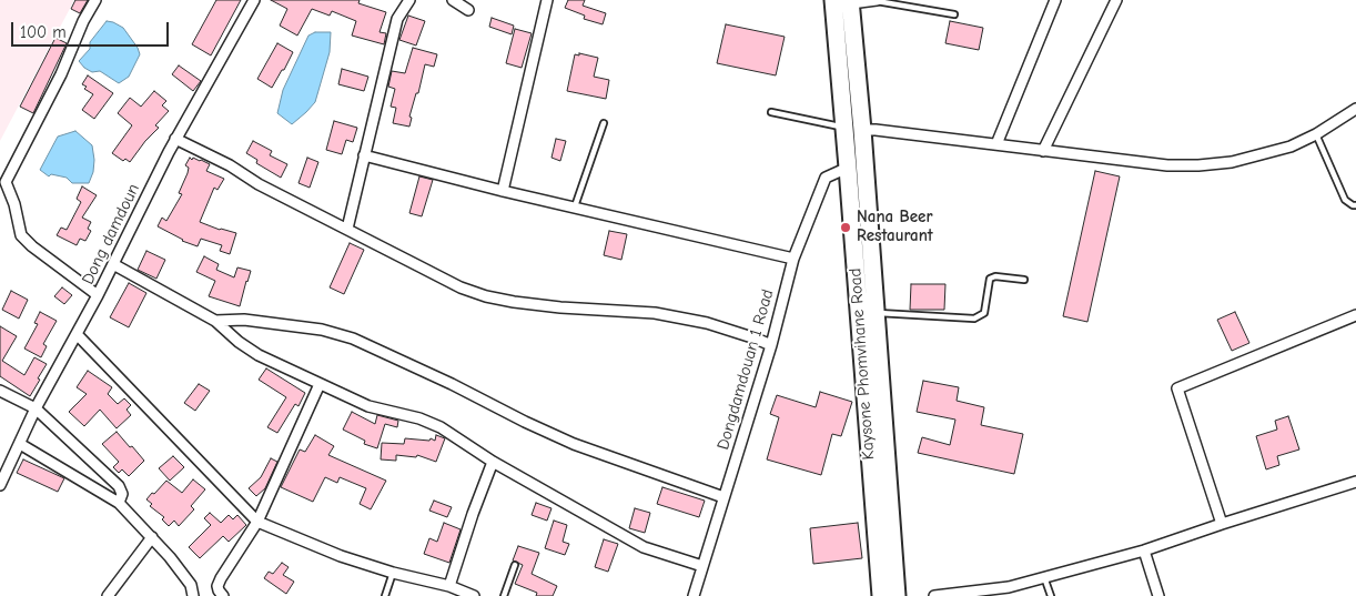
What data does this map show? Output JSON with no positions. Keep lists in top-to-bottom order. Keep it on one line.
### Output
{"streets":{"highway":["Kaysone Phomvihane Road"],"street":["Dong damdoun","Dongdamdouan 1 Road"]},"crossings":[["Kaysone Phomvihane Road","Dongdamdouan 1 Road"]],"places":["Nana Beer Restaurant"],"scale_bar":"100 m"}
